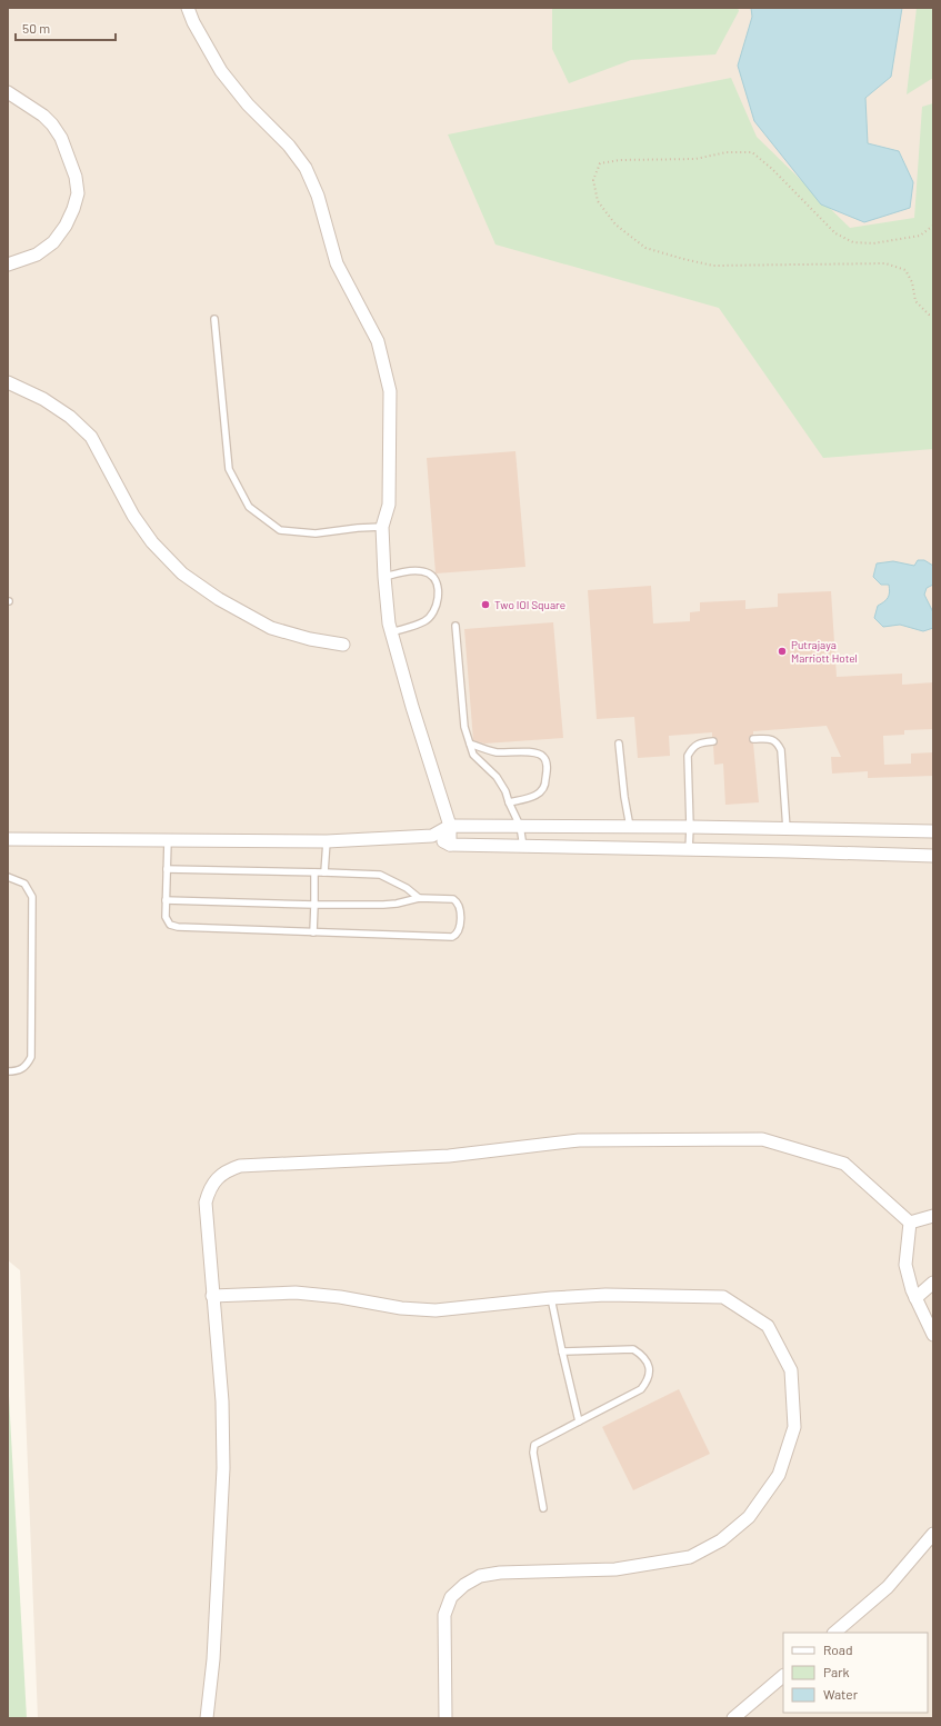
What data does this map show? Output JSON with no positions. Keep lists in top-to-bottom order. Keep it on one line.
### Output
{"places":["Two IOI Square","Putrajaya Marriott Hotel"],"legend":["Road","Park","Water"],"scale_bar":"50 m"}
